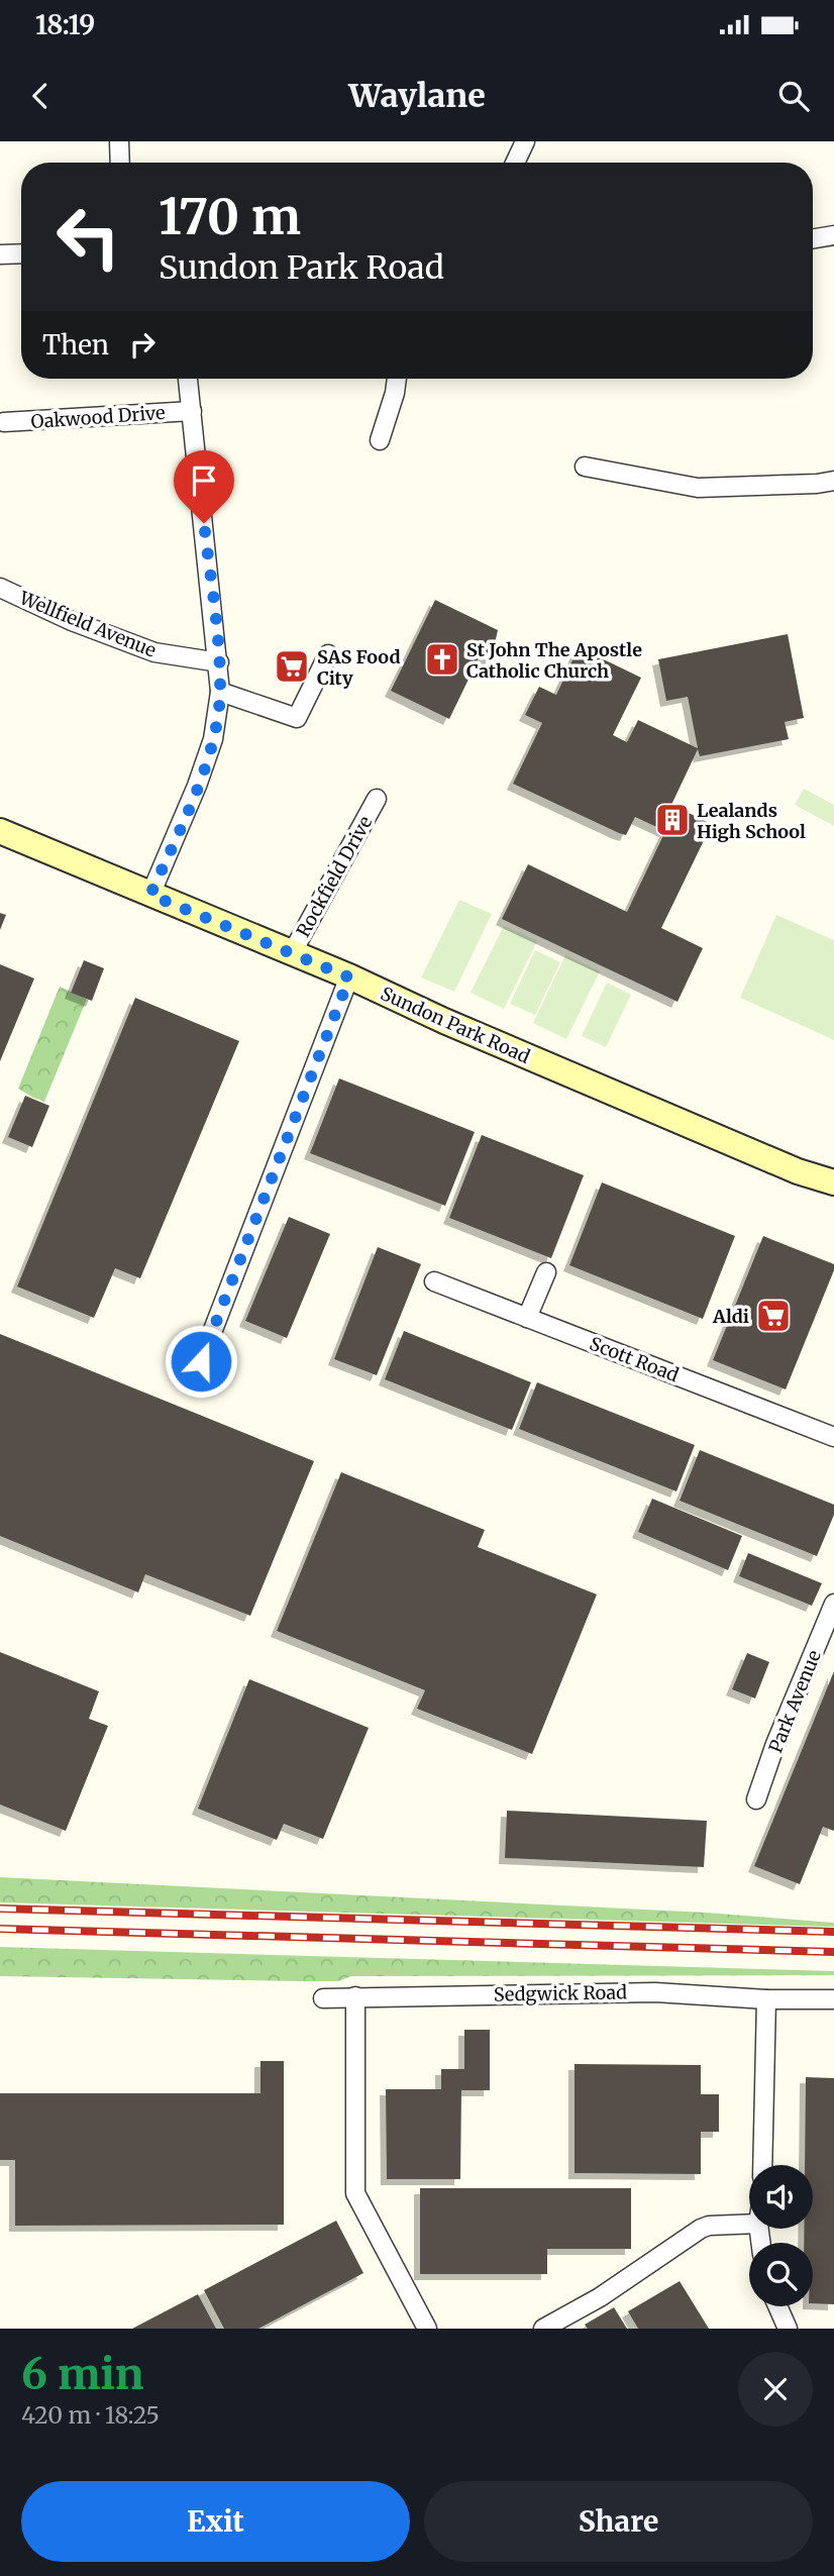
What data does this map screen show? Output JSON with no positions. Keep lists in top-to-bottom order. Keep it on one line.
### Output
{"streets":{"street":["Oakwood Drive","Wellfield Avenue","Rockfield Drive","Sundon Park Road","Scott Road","Park Avenue","Sedgwick Road"]},"crossings":[["Rockfield Drive","Sundon Park Road"]],"places":{"church":["St John The Apostle Catholic Church"],"supermarket":["SAS Food City","Aldi"],"building":["Lealands High School"]},"page":{"status":"18:19","header":"Waylane","turn":["170 m","Sundon Park Road"],"then":"Then","heading":["6 min","420 m · 18:25"],"buttons":["Exit","Share"]}}
